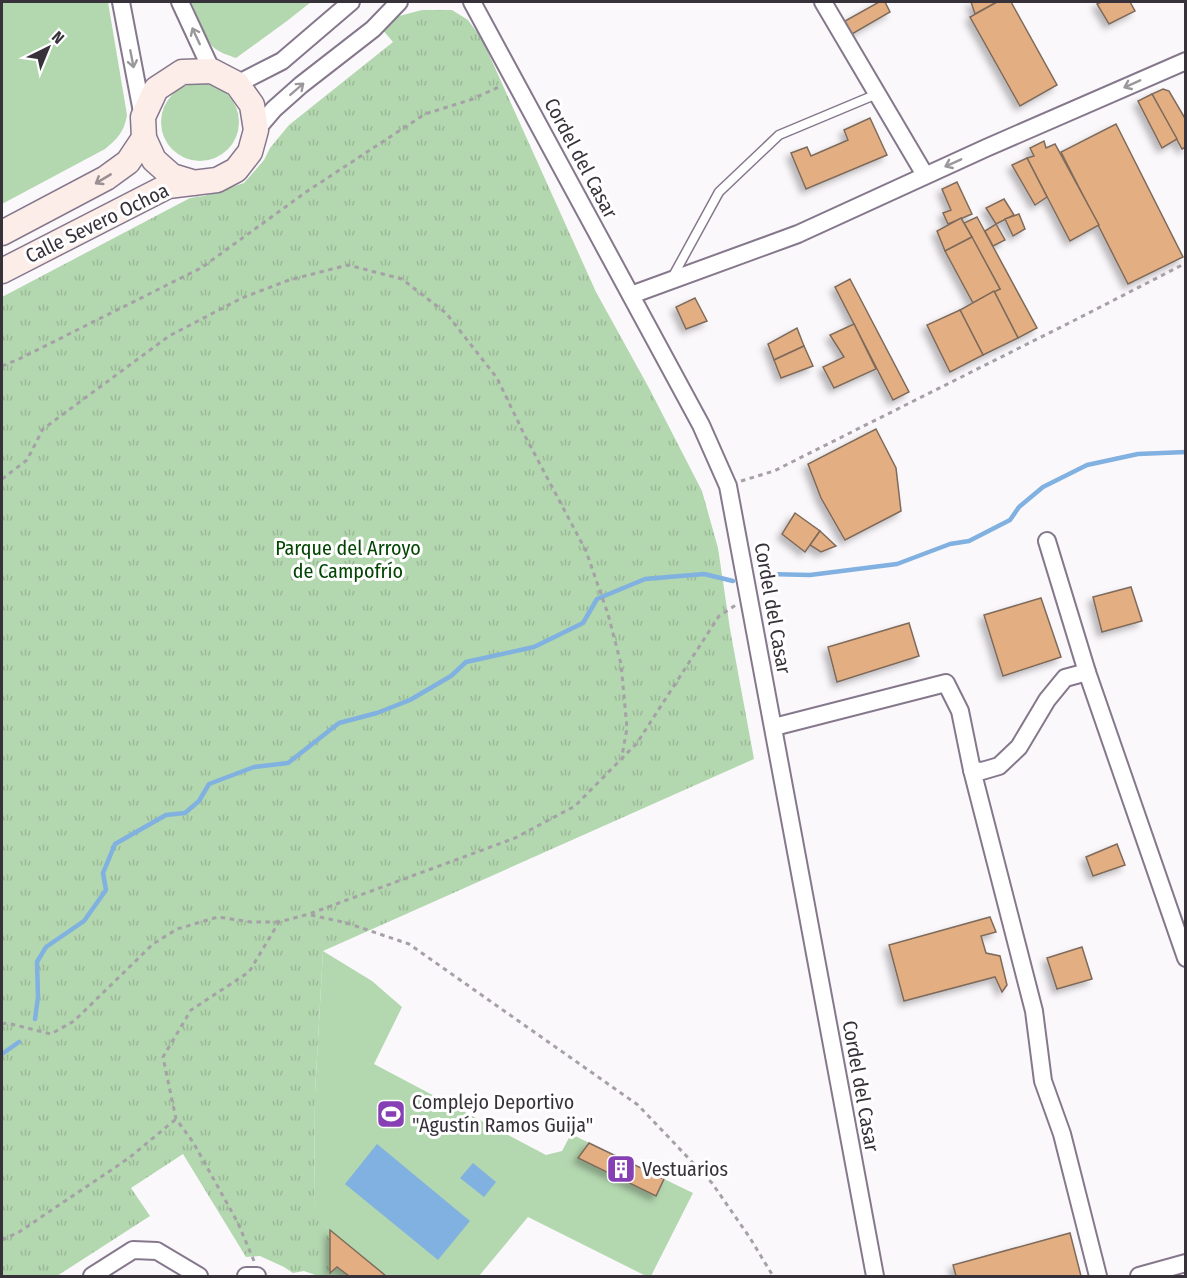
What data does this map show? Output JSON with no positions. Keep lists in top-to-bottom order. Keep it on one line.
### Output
{"streets":{"main road":["Calle Severo Ochoa"],"street":["Cordel del Casar"]},"parks":["Parque del Arroyo de Campofrío"],"places":{"sports":["Complejo Deportivo \"Agustín Ramos Guija\""],"building":["Vestuarios"]},"north":"top right"}
